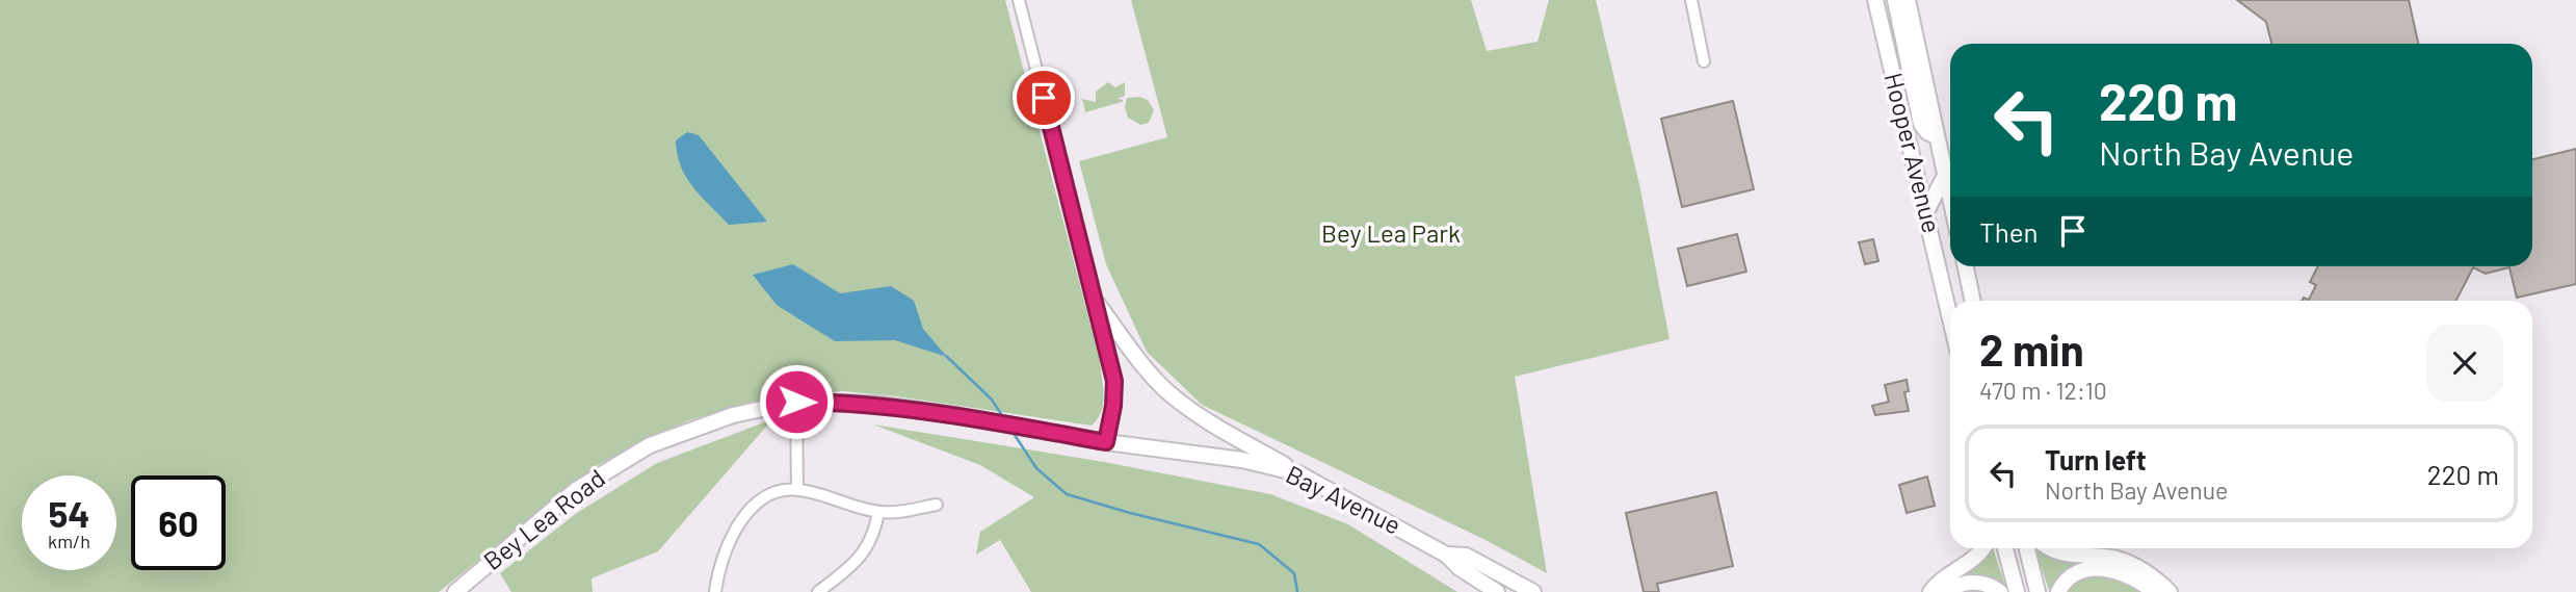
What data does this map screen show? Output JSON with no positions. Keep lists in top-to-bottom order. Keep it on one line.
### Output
{"streets":{"main road":["Hooper Avenue","Bay Avenue","Bey Lea Road"]},"crossings":[["Bay Avenue","Bey Lea Road"]],"parks":["Bey Lea Park"],"page":{"turn":["220 m","North Bay Avenue"],"then":"Then","heading":["2 min","470 m · 12:10"],"list":[{"name":"Turn left","note":"North Bay Avenue","value":"220 m"}],"speed":"54 km/h","limit":"60"}}
